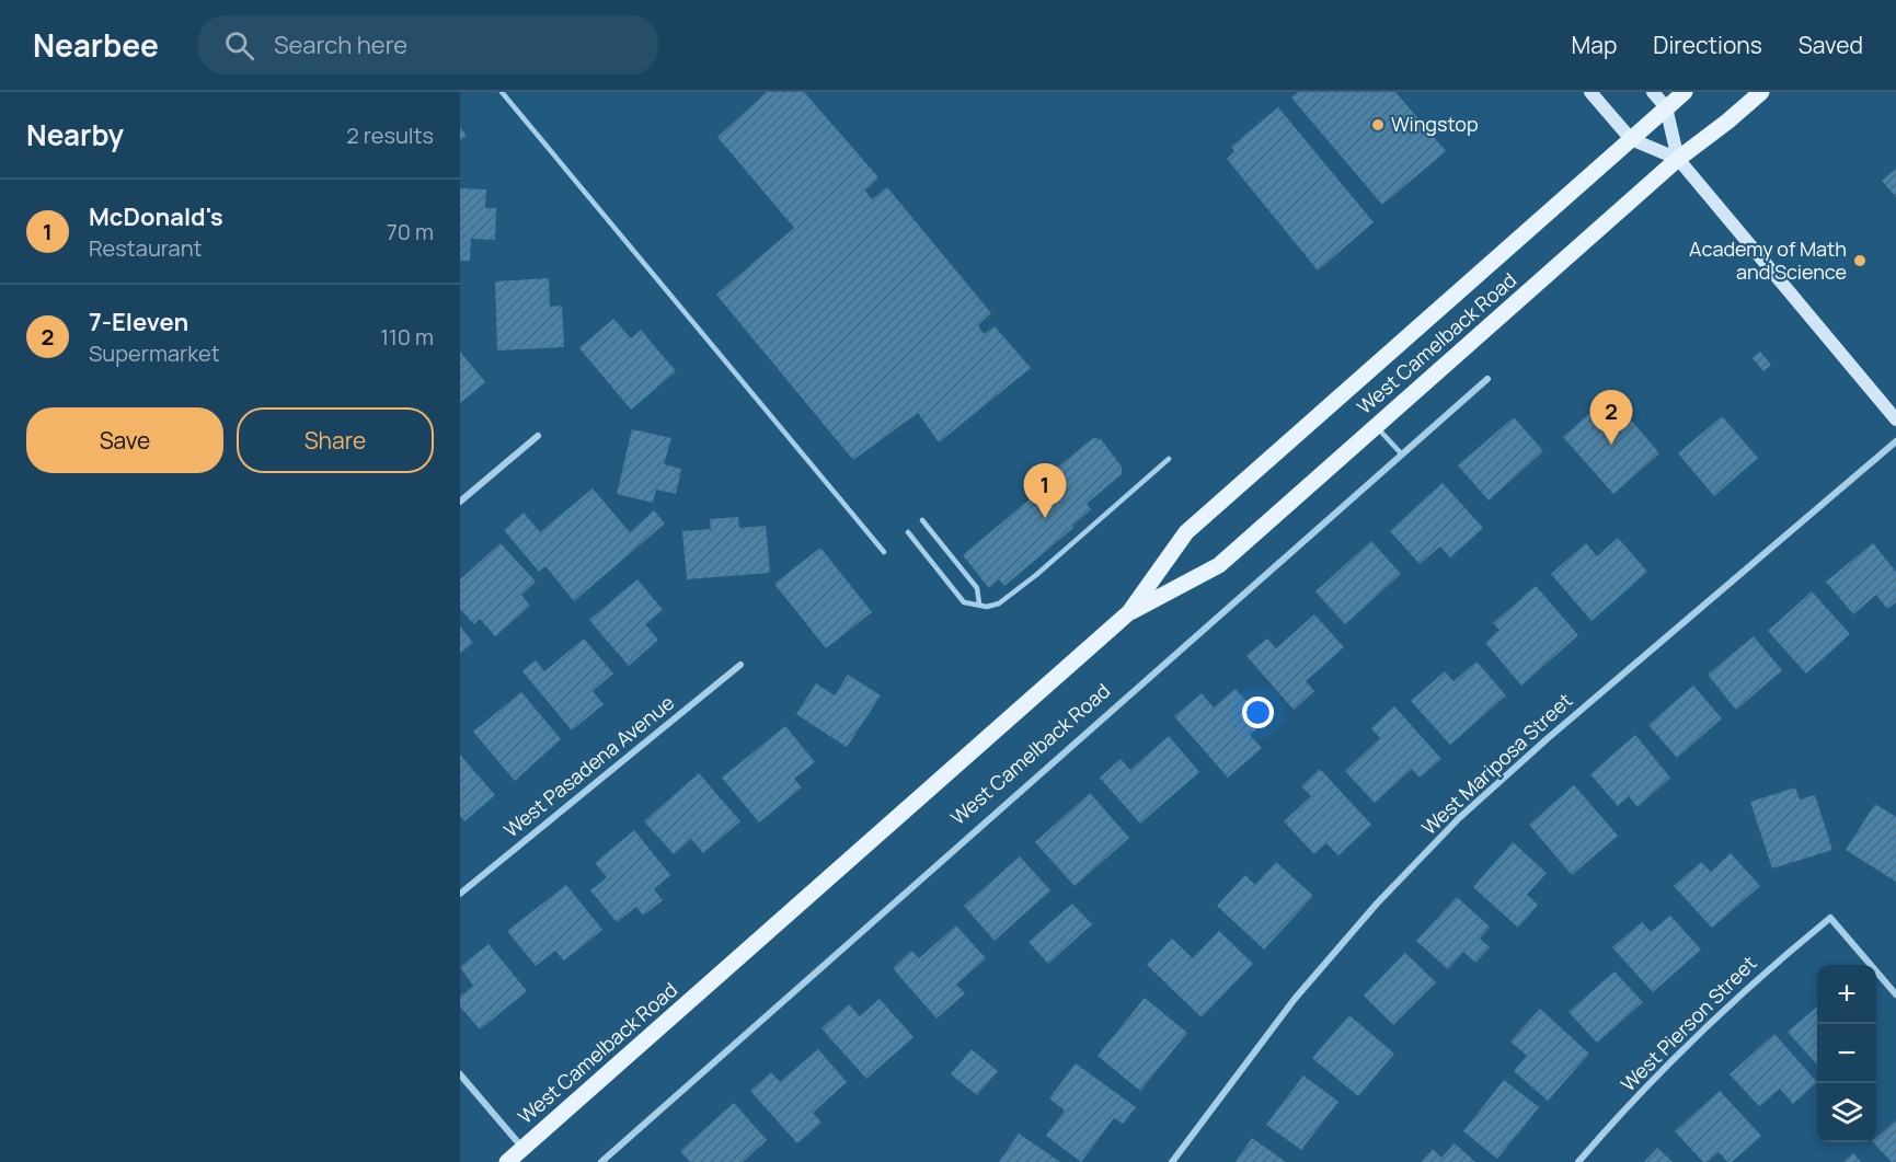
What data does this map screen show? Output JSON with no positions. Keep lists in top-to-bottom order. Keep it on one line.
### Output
{"streets":{"main road":["West Camelback Road"],"street":["West Mariposa Street","West Pasadena Avenue","West Pierson Street"]},"places":["Wingstop","Academy of Math and Science"],"page":{"header":"Nearbee","search":"Search here","nav":["Map","Directions","Saved"],"heading":["Nearby","2 results"],"list":[{"mark":"1","name":"McDonald's","note":"Restaurant","value":"70 m"},{"mark":"2","name":"7-Eleven","note":"Supermarket","value":"110 m"}],"buttons":["Save","Share"],"pins":["2","1"],"map_buttons":["+","−"]}}
